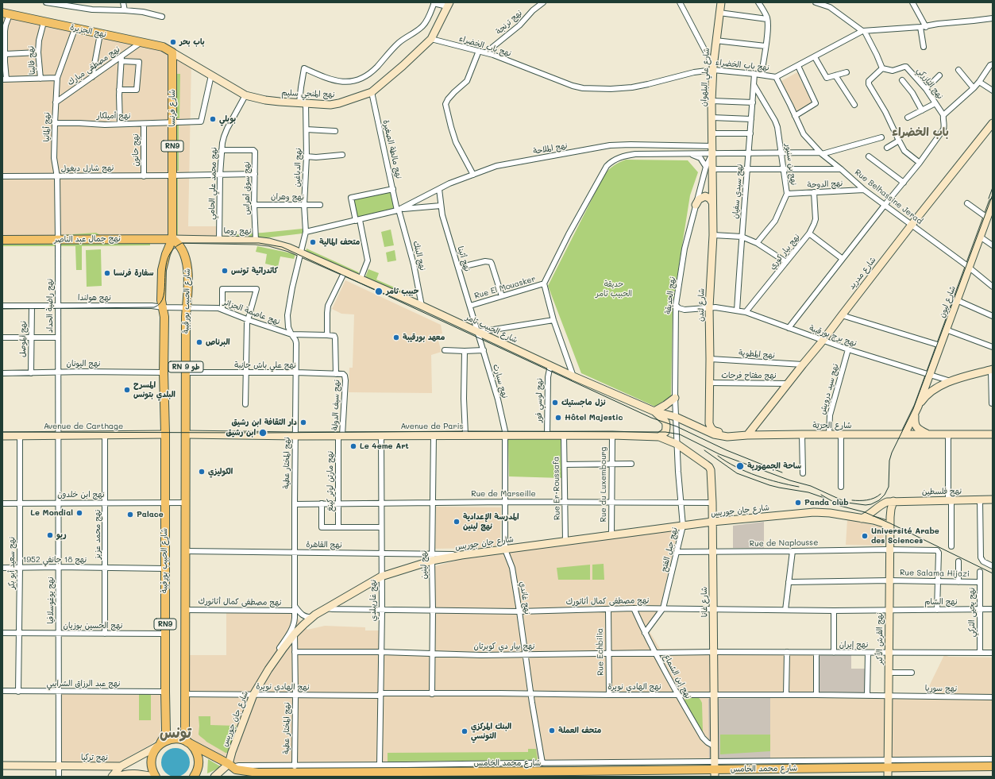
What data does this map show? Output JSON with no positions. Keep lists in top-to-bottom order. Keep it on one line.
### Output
{"streets":{"main road":["نهج الجزيرة","شارع علي البلهوان","نهج المنجي سليم","شارع فرنسا","RN9","نهج روما","نهج جمال عبد الناصر","شارع مدريد","شارع الحبيب بورقيبة","شارع ليون","شارع لندن","شارع الحبيب ثامر","RN 9 طو","شارع الحرّيّة","Avenue de Carthage","Avenue de Paris","نهج فلسطين","شارع جان جوريس","شارع غانا","نهج القرش الأكبر","نهج تركيا","شارع محمد الخامس"],"street":["نهج ترنجة","نهج باب الخضراء","نهج فاليتا","نهج مصطفى مبارك","نهج التازركي","نهج أميلكار","نهج ألمانيا","نهج الملاحة","نهج مالطة الصغيرة","نهج حانون","نهج بن سنيور","نهج الدباغين","نهج شارل ديغول","نهج محمد علي الحامي","نهج الدوحة","نهج سوق أهراس","نهج سيدي سفيان","نهج وهران","Rue Belhassine Jerad","نهج بيار كوري","نهج البنك","نهج أثينا","Rue El Mouasker","نهج الحديقة","نهج هولندا","نهج راضية الحداد","نهج عاصمة الجزائر","نهج برج بورقيبة","نهج الموصل","نهج المطوية","نهج اليونان","نهج علي باش حانبة","نهج مفتاح فرحات","نهج سبارت","نهج سيد درويش","نهج لوسي فور","نهج سيف الدولة","نهج المختار عطية","نهج مارتن لوثر كينغ","Rue du Luxembourg","Rue Er·Roussafa","Rue de Marseille","نهج ابن خلدون","نهج محمد عزيز","Rue de Naplousse","نهج القاهرة","نهج جبل الفتح","نهج 18 جانفي 1952","نهج سعيد أبو بكر","نهج لينين","Rue Salama Hijazi","نهج غاندي","نهج يوغوسلافيا","نهج غاريبلدي","نهج مصطفى كمال أتاتورك","نهج الشام","نهج يحيى التركي","نهج الحسين بوزيان","نهج إيران","نهج بيار دي كوبرتان","Rue Echbilia","نهج إبن الشماع","نهج عبد الرزاق الشرايبي","نهج الهادي نويرة","نهج سوريا"]},"crossings":[["نهج ترنجة","نهج باب الخضراء"],["نهج الجزيرة","نهج فاليتا"],["نهج الجزيرة","نهج مصطفى مبارك"],["نهج الجزيرة","نهج المنجي سليم"],["نهج الجزيرة","شارع فرنسا"],["نهج الجزيرة","نهج ألمانيا"],["نهج باب الخضراء","شارع علي البلهوان"],["نهج باب الخضراء","نهج المنجي سليم"],["نهج باب الخضراء","نهج سيدي سفيان"],["نهج باب الخضراء","Rue Belhassine Jerad"],["نهج مصطفى مبارك","نهج ألمانيا"],["شارع علي البلهوان","نهج الملاحة"],["شارع علي البلهوان","شارع لندن"],["نهج المنجي سليم","شارع فرنسا"],["نهج المنجي سليم","نهج أميلكار"],["نهج المنجي سليم","نهج مالطة الصغيرة"],["نهج المنجي سليم","نهج الدباغين"],["نهج المنجي سليم","نهج محمد علي الحامي"],["شارع فرنسا","نهج أميلكار"],["شارع فرنسا","نهج شارل ديغول"],["شارع فرنسا","نهج روما"],["شارع فرنسا","نهج جمال عبد الناصر"],["شارع فرنسا","شارع الحبيب بورقيبة"],["نهج أميلكار","نهج ألمانيا"],["نهج أميلكار","نهج حانون"],["نهج ألمانيا","نهج شارل ديغول"],["نهج ألمانيا","نهج راضية الحداد"],["RN9","شارع الحبيب بورقيبة"],["RN9","شارع محمد الخامس"],["نهج الملاحة","نهج مالطة الصغيرة"],["نهج الملاحة","نهج البنك"],["نهج الملاحة","نهج أثينا"],["نهج الملاحة","شارع لندن"],["نهج مالطة الصغيرة","نهج البنك"],["نهج حانون","نهج شارل ديغول"],["نهج بن سنيور","نهج الدوحة"],["نهج بن سنيور","نهج سيدي سفيان"],["نهج الدباغين","نهج وهران"],["نهج الدباغين","نهج روما"],["نهج الدباغين","شارع الحبيب ثامر"],["نهج الدباغين","نهج المختار عطية"],["نهج شارل ديغول","نهج محمد علي الحامي"],["نهج شارل ديغول","نهج سوق أهراس"],["نهج شارل ديغول","نهج راضية الحداد"],["نهج محمد علي الحامي","نهج سوق أهراس"],["نهج محمد علي الحامي","نهج روما"],["نهج الدوحة","Rue Belhassine Jerad"],["نهج الدوحة","نهج بيار كوري"],["نهج سوق أهراس","نهج وهران"],["نهج سوق أهراس","نهج روما"],["نهج سيدي سفيان","نهج برج بورقيبة"],["Rue Belhassine Jerad","شارع مدريد"],["Rue Belhassine Jerad","شارع ليون"],["نهج روما","نهج جمال عبد الناصر"],["نهج روما","شارع الحبيب بورقيبة"],["نهج روما","شارع الحبيب ثامر"],["نهج روما","نهج المختار عطية"],["نهج جمال عبد الناصر","شارع الحبيب بورقيبة"],["نهج جمال عبد الناصر","نهج راضية الحداد"],["نهج بيار كوري","نهج برج بورقيبة"],["نهج البنك","شارع الحبيب ثامر"],["نهج أثينا","Rue El Mouasker"],["نهج أثينا","شارع الحبيب ثامر"],["نهج أثينا","نهج سبارت"],["شارع مدريد","نهج برج بورقيبة"],["شارع مدريد","نهج المطوية"],["شارع مدريد","نهج مفتاح فرحات"],["شارع مدريد","شارع الحرّيّة"],["نهج الحديقة","شارع لندن"],["نهج الحديقة","شارع الحبيب ثامر"],["نهج الحديقة","نهج برج بورقيبة"],["نهج الحديقة","شارع الحرّيّة"],["نهج الحديقة","Avenue de Paris"],["نهج الحديقة","نهج جبل الفتح"],["نهج الحديقة","شارع غانا"],["نهج هولندا","شارع الحبيب بورقيبة"],["نهج هولندا","نهج راضية الحداد"],["نهج هولندا","نهج عاصمة الجزائر"],["نهج هولندا","نهج الموصل"],["شارع الحبيب بورقيبة","نهج عاصمة الجزائر"],["شارع الحبيب بورقيبة","نهج اليونان"],["شارع الحبيب بورقيبة","نهج علي باش حانبة"],["شارع الحبيب بورقيبة","Avenue de Carthage"],["شارع الحبيب بورقيبة","Avenue de Paris"],["شارع الحبيب بورقيبة","نهج ابن خلدون"],["شارع الحبيب بورقيبة","نهج القاهرة"],["شارع الحبيب بورقيبة","نهج 18 جانفي 1952"],["شارع الحبيب بورقيبة","نهج مصطفى كمال أتاتورك"],["شارع الحبيب بورقيبة","نهج الحسين بوزيان"],["شارع الحبيب بورقيبة","نهج عبد الرزاق الشرايبي"],["شارع الحبيب بورقيبة","نهج الهادي نويرة"],["شارع الحبيب بورقيبة","شارع محمد الخامس"],["شارع ليون","نهج برج بورقيبة"],["شارع لندن","نهج برج بورقيبة"],["شارع لندن","نهج المطوية"],["شارع لندن","نهج مفتاح فرحات"],["شارع لندن","شارع الحرّيّة"],["نهج راضية الحداد","نهج اليونان"],["نهج راضية الحداد","Avenue de Carthage"],["نهج راضية الحداد","نهج يوغوسلافيا"],["نهج عاصمة الجزائر","نهج المختار عطية"],["شارع الحبيب ثامر","نهج سبارت"],["شارع الحبيب ثامر","نهج لوسي فور"],["شارع الحبيب ثامر","شارع الحرّيّة"],["شارع الحبيب ثامر","نهج المختار عطية"],["نهج برج بورقيبة","نهج سيد درويش"],["نهج الموصل","نهج اليونان"],["نهج علي باش حانبة","نهج سيف الدولة"],["نهج علي باش حانبة","نهج المختار عطية"],["نهج سبارت","Avenue de Paris"],["نهج سبارت","نهج غاندي"],["نهج سيد درويش","شارع الحرّيّة"],["نهج لوسي فور","Avenue de Paris"],["نهج سيف الدولة","Avenue de Paris"],["نهج سيف الدولة","نهج مارتن لوثر كينغ"],["Avenue de Carthage","نهج محمد عزيز"],["Avenue de Carthage","نهج سعيد أبو بكر"],["Avenue de Carthage","نهج يوغوسلافيا"],["Avenue de Paris","نهج المختار عطية"],["Avenue de Paris","نهج مارتن لوثر كينغ"],["Avenue de Paris","Rue du Luxembourg"],["Avenue de Paris","Rue Er·Roussafa"],["Avenue de Paris","نهج جبل الفتح"],["Avenue de Paris","نهج لينين"],["Avenue de Paris","نهج غاندي"],["Avenue de Paris","نهج غاريبلدي"],["Avenue de Paris","شارع غانا"],["نهج المختار عطية","Rue de Marseille"],["نهج المختار عطية","شارع جان جوريس"],["نهج المختار عطية","نهج القاهرة"],["نهج المختار عطية","نهج مصطفى كمال أتاتورك"],["نهج المختار عطية","نهج بيار دي كوبرتان"],["نهج المختار عطية","نهج الهادي نويرة"],["نهج المختار عطية","شارع محمد الخامس"],["نهج مارتن لوثر كينغ","Rue de Marseille"],["Rue du Luxembourg","Rue de Marseille"],["Rue du Luxembourg","شارع جان جوريس"],["Rue Er·Roussafa","Rue de Marseille"],["Rue Er·Roussafa","شارع جان جوريس"],["نهج فلسطين","نهج القرش الأكبر"],["Rue de Marseille","نهج جبل الفتح"],["Rue de Marseille","نهج لينين"],["Rue de Marseille","نهج غاندي"],["Rue de Marseille","نهج غاريبلدي"],["Rue de Marseille","شارع غانا"],["نهج ابن خلدون","نهج محمد عزيز"],["نهج ابن خلدون","نهج سعيد أبو بكر"],["نهج ابن خلدون","نهج يوغوسلافيا"],["شارع جان جوريس","نهج القاهرة"],["شارع جان جوريس","نهج جبل الفتح"],["شارع جان جوريس","نهج لينين"],["شارع جان جوريس","نهج غاندي"],["شارع جان جوريس","نهج غاريبلدي"],["شارع جان جوريس","نهج مصطفى كمال أتاتورك"],["شارع جان جوريس","شارع غانا"],["شارع جان جوريس","نهج القرش الأكبر"],["شارع جان جوريس","نهج الهادي نويرة"],["شارع جان جوريس","شارع محمد الخامس"],["نهج محمد عزيز","نهج 18 جانفي 1952"],["نهج محمد عزيز","نهج الحسين بوزيان"],["Rue de Naplousse","نهج جبل الفتح"],["Rue de Naplousse","Rue Salama Hijazi"],["Rue de Naplousse","شارع غانا"],["Rue de Naplousse","نهج القرش الأكبر"],["نهج القاهرة","نهج لينين"],["نهج القاهرة","نهج غاريبلدي"],["نهج جبل الفتح","نهج مصطفى كمال أتاتورك"],["نهج جبل الفتح","شارع غانا"],["نهج جبل الفتح","نهج إبن الشماع"],["نهج 18 جانفي 1952","نهج سعيد أبو بكر"],["نهج 18 جانفي 1952","نهج يوغوسلافيا"],["نهج سعيد أبو بكر","نهج الحسين بوزيان"],["نهج سعيد أبو بكر","نهج عبد الرزاق الشرايبي"],["نهج لينين","نهج مصطفى كمال أتاتورك"],["نهج لينين","نهج بيار دي كوبرتان"],["نهج لينين","نهج الهادي نويرة"],["Rue Salama Hijazi","نهج يحيى التركي"],["Rue Salama Hijazi","نهج القرش الأكبر"],["نهج غاندي","نهج مصطفى كمال أتاتورك"],["نهج غاندي","نهج بيار دي كوبرتان"],["نهج غاندي","نهج الهادي نويرة"],["نهج غاندي","شارع محمد الخامس"],["نهج يوغوسلافيا","نهج الحسين بوزيان"],["نهج يوغوسلافيا","نهج عبد الرزاق الشرايبي"],["نهج يوغوسلافيا","نهج تركيا"],["نهج غاريبلدي","نهج مصطفى كمال أتاتورك"],["نهج غاريبلدي","نهج بيار دي كوبرتان"],["نهج غاريبلدي","نهج الهادي نويرة"],["نهج غاريبلدي","شارع محمد الخامس"],["نهج مصطفى كمال أتاتورك","شارع غانا"],["نهج مصطفى كمال أتاتورك","نهج الشام"],["نهج مصطفى كمال أتاتورك","نهج القرش الأكبر"],["نهج مصطفى كمال أتاتورك","Rue Echbilia"],["نهج مصطفى كمال أتاتورك","نهج إبن الشماع"],["شارع غانا","نهج إيران"],["شارع غانا","نهج بيار دي كوبرتان"],["شارع غانا","نهج إبن الشماع"],["شارع غانا","نهج الهادي نويرة"],["شارع غانا","شارع محمد الخامس"],["نهج الشام","نهج يحيى التركي"],["نهج الشام","نهج القرش الأكبر"],["نهج يحيى التركي","نهج إيران"],["نهج القرش الأكبر","نهج إيران"],["نهج القرش الأكبر","نهج الهادي نويرة"],["نهج القرش الأكبر","نهج سوريا"],["نهج القرش الأكبر","شارع محمد الخامس"],["نهج إيران","نهج بيار دي كوبرتان"],["نهج بيار دي كوبرتان","Rue Echbilia"],["نهج بيار دي كوبرتان","نهج إبن الشماع"],["Rue Echbilia","نهج الهادي نويرة"],["نهج إبن الشماع","نهج الهادي نويرة"],["نهج الهادي نويرة","نهج سوريا"]],"districts":["باب الخضراء","تونس"],"parks":["حديقة الحبيب ثامر"],"places":["باب بحر","بوبلي","متحف المالية","كاتدرائية تونس","سفارة فرنسا","حبيب ثامر","معهد بورقيبة","البرناص","المسرح البلدي بتونس","نزل ماجستيك","Hôtel Majestic","دار الثقافة ابن رشيق","ابن رشيق","Le 4eme Art","ساحة الجمهورية","الكوليزي","Panda club","Le Mondial","Palace","المدرسة الإعدادية نهج لينين","ريو","Université Arabe des Sciences","متحف العملة","البنك المركزي التونسي"]}
